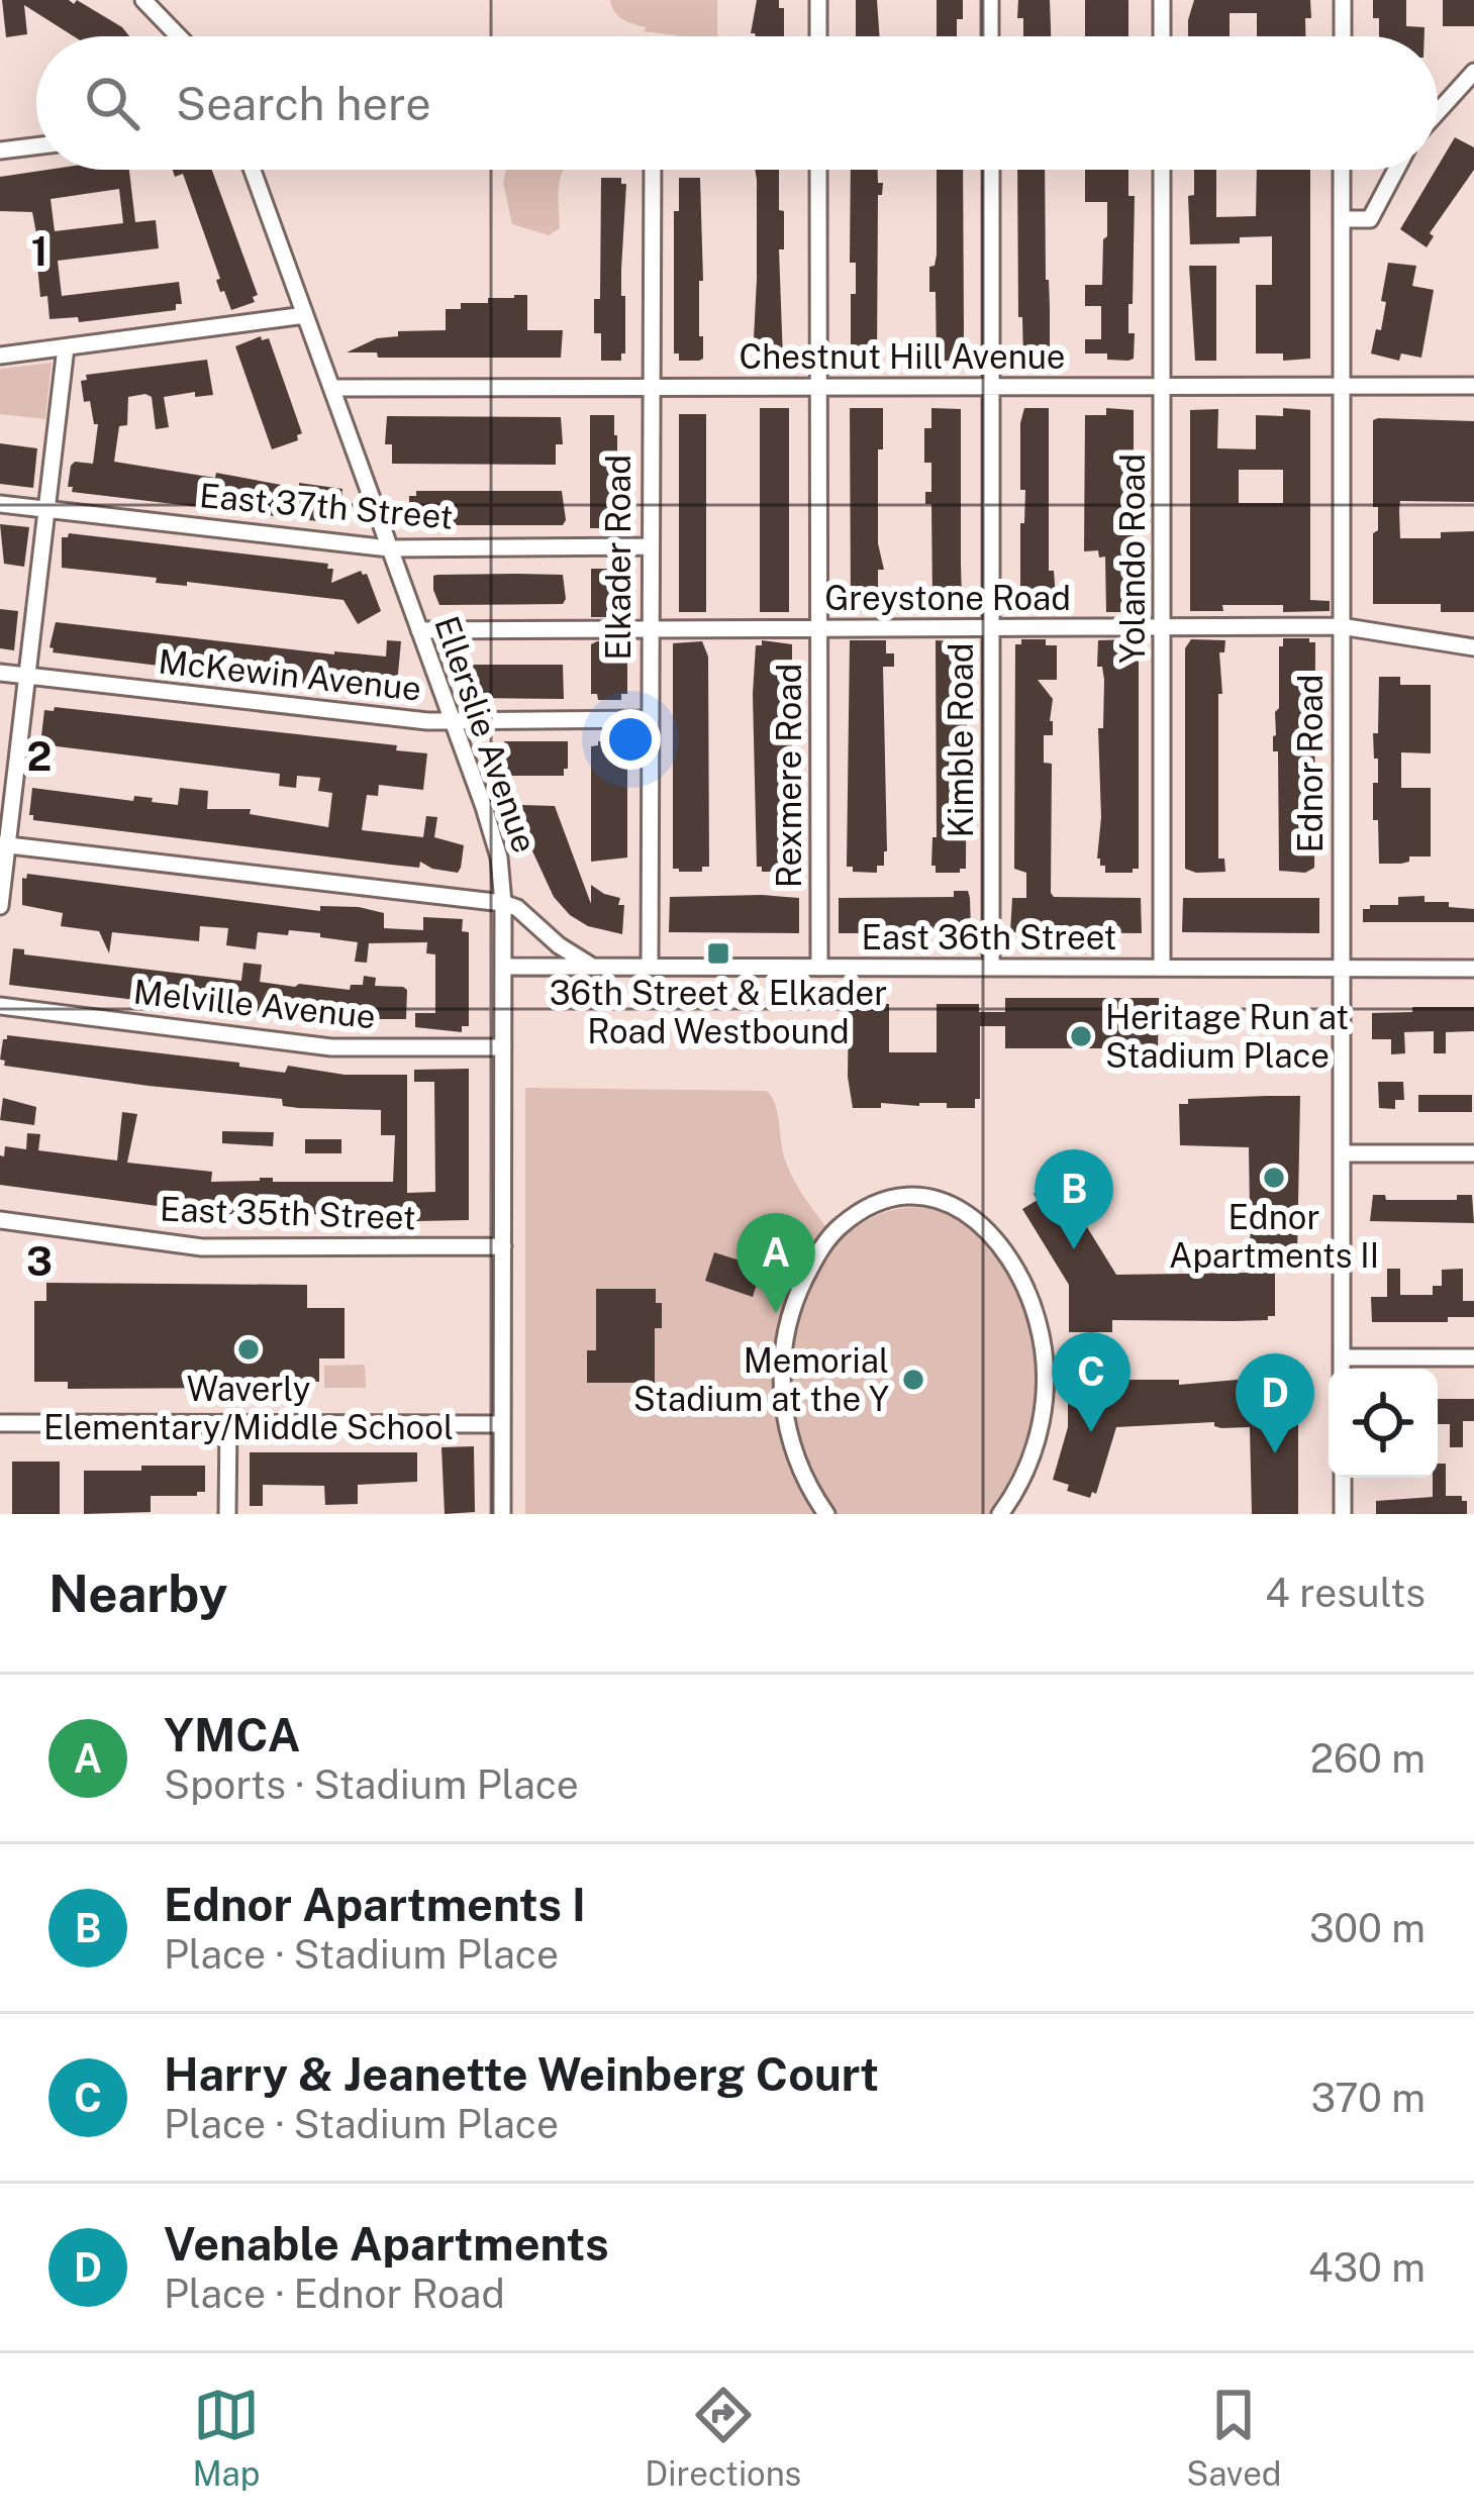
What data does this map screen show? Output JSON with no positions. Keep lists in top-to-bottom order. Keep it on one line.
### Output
{"streets":{"street":["Chestnut Hill Avenue","East 37th Street","Elkader Road","Yolando Road","Greystone Road","McKewin Avenue","Ellerslie Avenue","Kimble Road","Ednor Road","Rexmere Road","East 36th Street","Melville Avenue","East 35th Street"]},"crossings":[["Chestnut Hill Avenue","Elkader Road"],["Chestnut Hill Avenue","Yolando Road"],["Chestnut Hill Avenue","Ellerslie Avenue"],["Chestnut Hill Avenue","Kimble Road"],["Chestnut Hill Avenue","Ednor Road"],["Chestnut Hill Avenue","Rexmere Road"],["East 37th Street","Elkader Road"],["East 37th Street","Ellerslie Avenue"],["Elkader Road","Greystone Road"],["Elkader Road","McKewin Avenue"],["Elkader Road","East 36th Street"],["Yolando Road","Greystone Road"],["Yolando Road","East 36th Street"],["Greystone Road","Ellerslie Avenue"],["Greystone Road","Kimble Road"],["Greystone Road","Ednor Road"],["Greystone Road","Rexmere Road"],["McKewin Avenue","Ellerslie Avenue"],["Ellerslie Avenue","East 36th Street"],["Ellerslie Avenue","Melville Avenue"],["Ellerslie Avenue","East 35th Street"],["Kimble Road","East 36th Street"],["Ednor Road","East 36th Street"],["Rexmere Road","East 36th Street"]],"places":{"transit":["36th Street & Elkader Road Westbound"],"other":["Heritage Run at Stadium Place","Ednor Apartments II","Waverly Elementary/Middle School","Memorial Stadium at the Y"]},"page":{"search":"Search here","pins":["B","A","C","D"],"heading":["Nearby","4 results"],"list":[{"mark":"A","name":"YMCA","note":"Sports · Stadium Place","value":"260 m"},{"mark":"B","name":"Ednor Apartments I","note":"Place · Stadium Place","value":"300 m"},{"mark":"C","name":"Harry & Jeanette Weinberg Court","note":"Place · Stadium Place","value":"370 m"},{"mark":"D","name":"Venable Apartments","note":"Place · Ednor Road","value":"430 m"}],"nav":["Map","Directions","Saved"]},"grid":{"rows":["1","2","3"]}}
